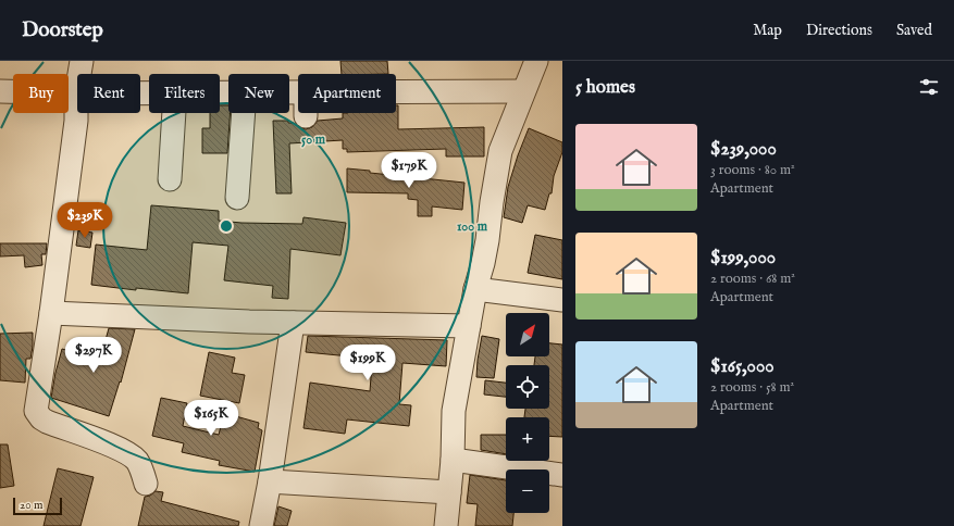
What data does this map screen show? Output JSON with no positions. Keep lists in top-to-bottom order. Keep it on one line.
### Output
{"scale_bar":"20 m","north":"top right","page":{"header":"Doorstep","nav":["Map","Directions","Saved"],"heading":"5 homes","chip":["Buy","Rent","Filters","New","Apartment"],"list":[{"name":"$239,000","note":"3 rooms · 80 m² · Apartment"},{"name":"$199,000","note":"2 rooms · 68 m² · Apartment"},{"name":"$165,000","note":"2 rooms · 58 m² · Apartment"}],"price":["$179K","$239K","$297K","$199K","$165K"],"map_buttons":["+","−"],"scale":"20 m"},"rings":["50 m","100 m"]}
